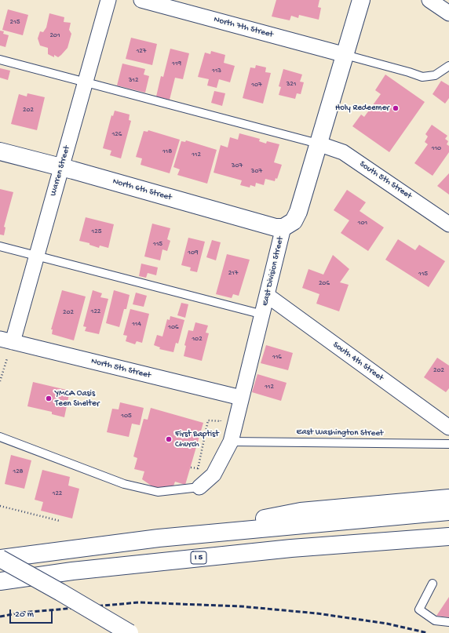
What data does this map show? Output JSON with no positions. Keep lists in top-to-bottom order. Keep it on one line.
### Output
{"streets":{"main road":["North 6th Street","East Division Street","I 5"],"street":["North 7th Street","Warren Street","South 5th Street","South 4th Street","North 5th Street"],"lane":["East Washington Street"]},"crossings":[["North 7th Street","East Division Street"],["Warren Street","North 6th Street"],["Warren Street","North 5th Street"],["South 5th Street","East Division Street"],["North 6th Street","East Division Street"],["East Division Street","South 4th Street"],["East Division Street","North 5th Street"],["East Division Street","East Washington Street"]],"places":["Holy Redeemer","YMCA Oasis Teen Shelter","First Baptist Church"],"house_numbers":["215","201","127","119","113","312","321","107","202","126","110","118","112","307","307","101","125","115","109","217","115","206","122","202","114","106","102","116","202","112","105","128","122"],"scale_bar":"20 m"}
